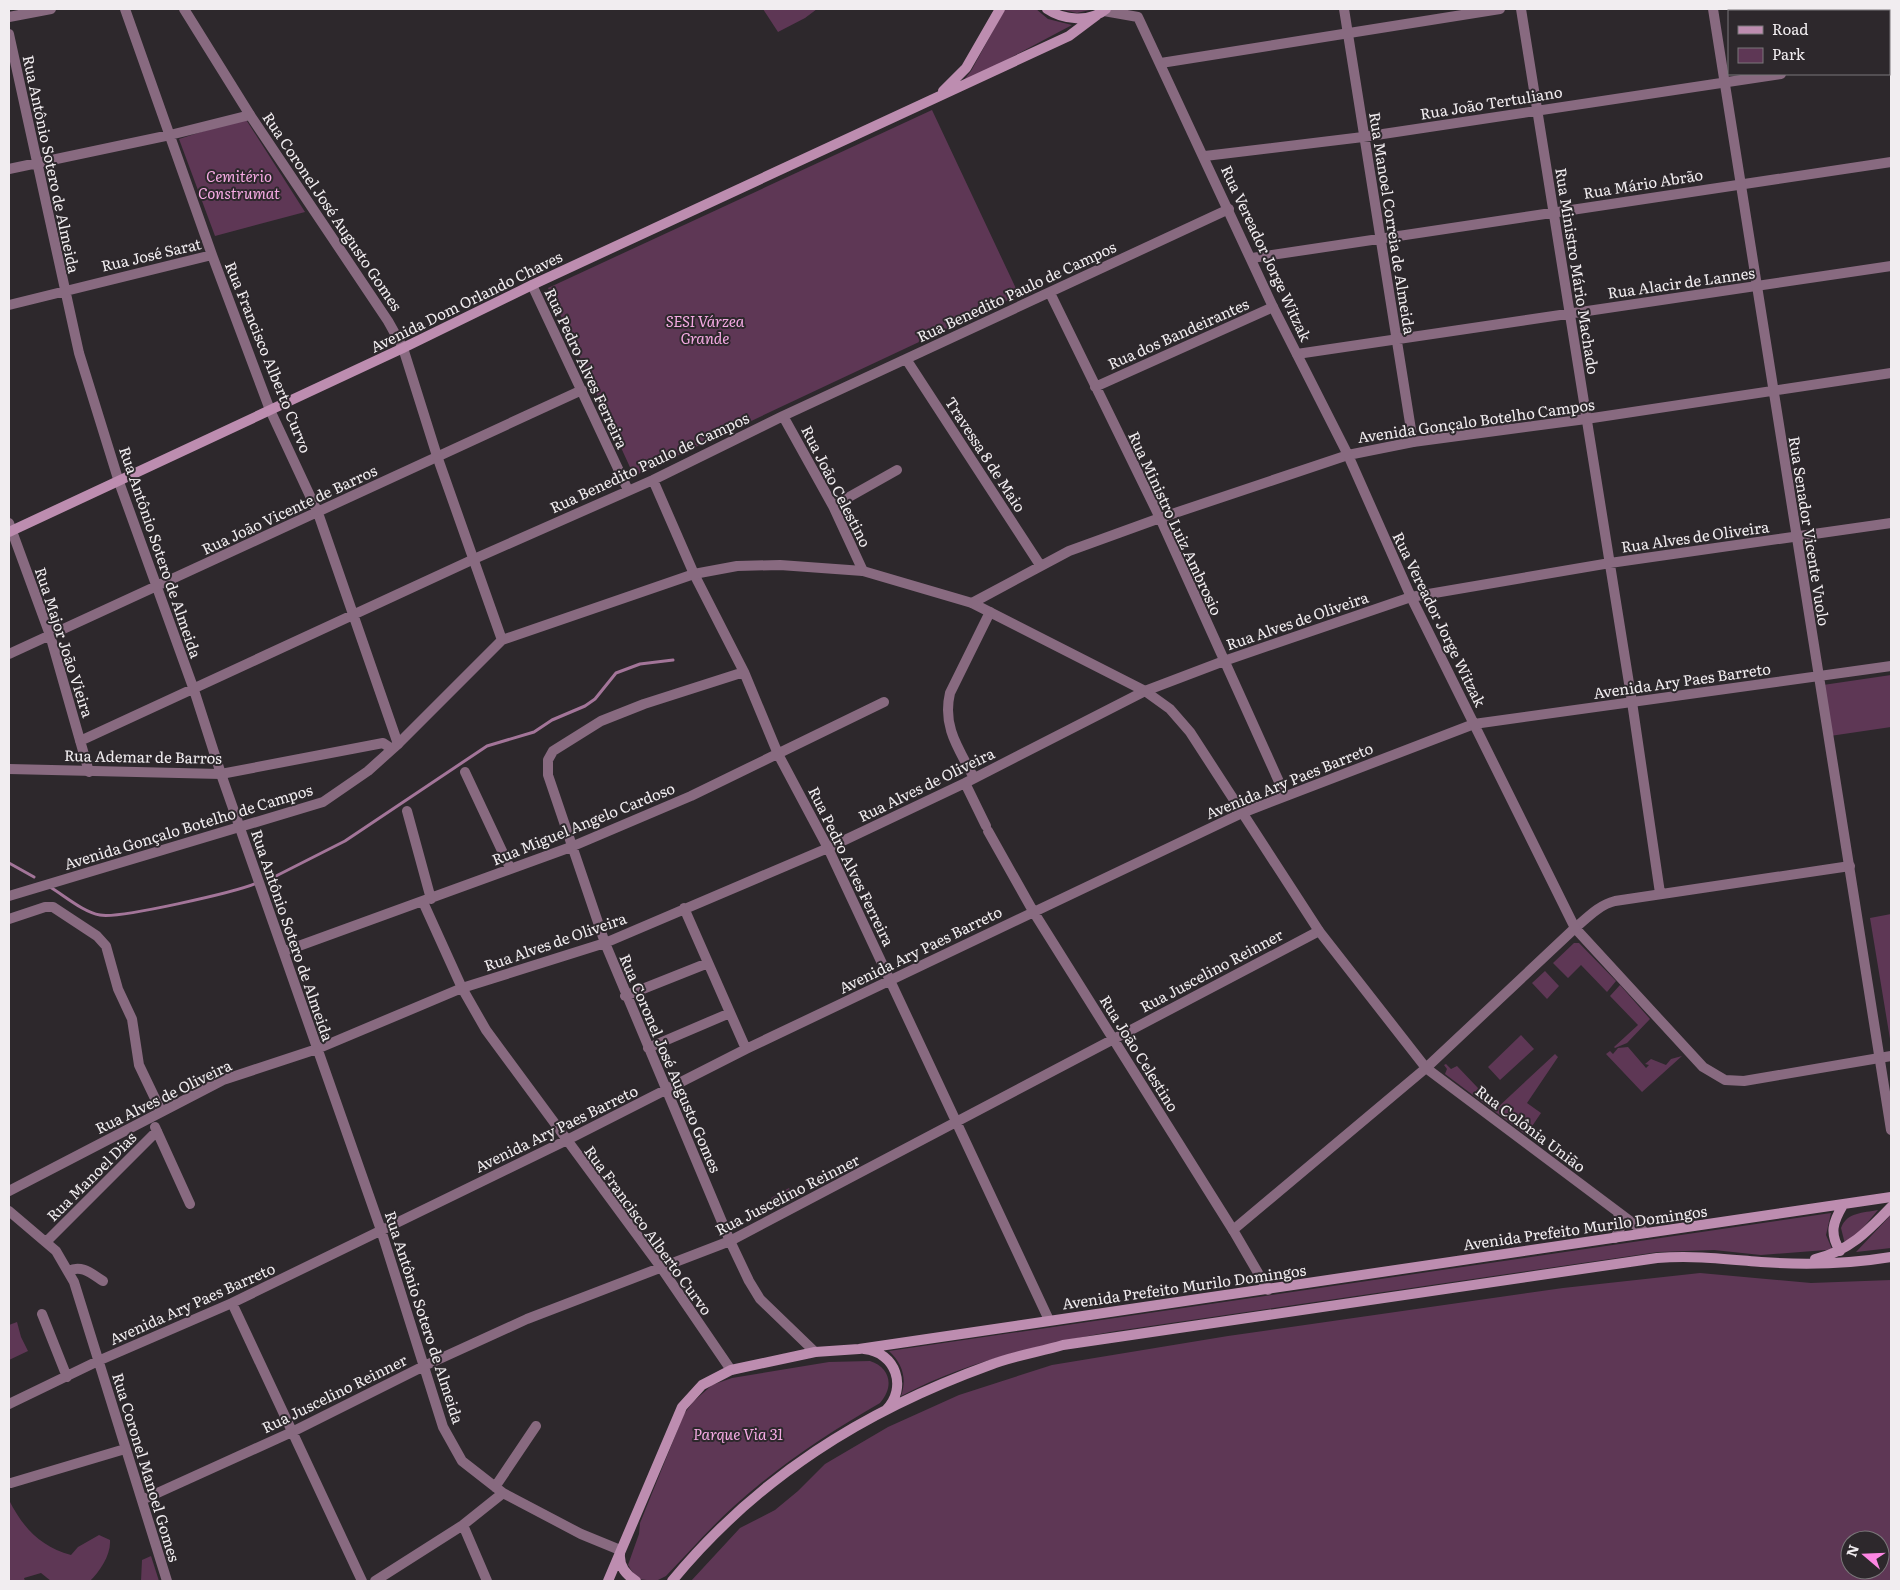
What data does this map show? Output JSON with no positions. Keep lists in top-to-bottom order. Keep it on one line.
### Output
{"streets":{"main road":["Avenida Dom Orlando Chaves","Avenida Prefeito Murilo Domingos"],"street":["Rua João Tertuliano","Rua Antônio Sotero de Almeida","Rua Mário Abrão","Rua Coronel José Augusto Gomes","Rua Manoel Correia de Almeida","Rua Vereador Jorge Witzak","Rua José Sarat","Rua Ministro Mário Machado","Rua Alacir de Lannes","Rua Benedito Paulo de Campos","Rua dos Bandeirantes","Rua Francisco Alberto Curvo","Rua Pedro Alves Ferreira","Avenida Gonçalo Botelho Campos","Travessa 8 de Maio","Rua João Celestino","Rua João Vicente de Barros","Rua Ministro Luiz Ambrosio","Rua Senador Vicente Vuolo","Rua Alves de Oliveira","Rua Major João Vieira","Avenida Ary Paes Barreto","Rua Ademar de Barros","Rua Miguel Angelo Cardoso","Avenida Gonçalo Botelho de Campos","Rua Juscelino Reinner","Rua Colônia União","Rua Manoel Dias","Rua Coronel Manoel Gomes"]},"crossings":[["Rua João Tertuliano","Rua Manoel Correia de Almeida"],["Rua João Tertuliano","Rua Vereador Jorge Witzak"],["Rua João Tertuliano","Rua Ministro Mário Machado"],["Rua João Tertuliano","Rua Senador Vicente Vuolo"],["Rua Antônio Sotero de Almeida","Rua José Sarat"],["Rua Antônio Sotero de Almeida","Rua Benedito Paulo de Campos"],["Rua Antônio Sotero de Almeida","Avenida Dom Orlando Chaves"],["Rua Antônio Sotero de Almeida","Rua João Vicente de Barros"],["Rua Antônio Sotero de Almeida","Rua Alves de Oliveira"],["Rua Antônio Sotero de Almeida","Avenida Ary Paes Barreto"],["Rua Antônio Sotero de Almeida","Rua Ademar de Barros"],["Rua Antônio Sotero de Almeida","Rua Miguel Angelo Cardoso"],["Rua Antônio Sotero de Almeida","Avenida Gonçalo Botelho de Campos"],["Rua Antônio Sotero de Almeida","Rua Juscelino Reinner"],["Rua Antônio Sotero de Almeida","Avenida Prefeito Murilo Domingos"],["Rua Mário Abrão","Rua Manoel Correia de Almeida"],["Rua Mário Abrão","Rua Vereador Jorge Witzak"],["Rua Mário Abrão","Rua Ministro Mário Machado"],["Rua Mário Abrão","Rua Senador Vicente Vuolo"],["Rua Coronel José Augusto Gomes","Rua Benedito Paulo de Campos"],["Rua Coronel José Augusto Gomes","Avenida Dom Orlando Chaves"],["Rua Coronel José Augusto Gomes","Rua Pedro Alves Ferreira"],["Rua Coronel José Augusto Gomes","Rua João Vicente de Barros"],["Rua Coronel José Augusto Gomes","Rua Alves de Oliveira"],["Rua Coronel José Augusto Gomes","Avenida Ary Paes Barreto"],["Rua Coronel José Augusto Gomes","Rua Miguel Angelo Cardoso"],["Rua Coronel José Augusto Gomes","Avenida Gonçalo Botelho de Campos"],["Rua Coronel José Augusto Gomes","Rua Juscelino Reinner"],["Rua Coronel José Augusto Gomes","Avenida Prefeito Murilo Domingos"],["Rua Manoel Correia de Almeida","Rua Alacir de Lannes"],["Rua Manoel Correia de Almeida","Avenida Gonçalo Botelho Campos"],["Rua Vereador Jorge Witzak","Rua Alacir de Lannes"],["Rua Vereador Jorge Witzak","Rua Benedito Paulo de Campos"],["Rua Vereador Jorge Witzak","Avenida Dom Orlando Chaves"],["Rua Vereador Jorge Witzak","Rua dos Bandeirantes"],["Rua Vereador Jorge Witzak","Avenida Gonçalo Botelho Campos"],["Rua Vereador Jorge Witzak","Rua Senador Vicente Vuolo"],["Rua Vereador Jorge Witzak","Rua Alves de Oliveira"],["Rua Vereador Jorge Witzak","Avenida Ary Paes Barreto"],["Rua José Sarat","Rua Francisco Alberto Curvo"],["Rua Ministro Mário Machado","Rua Alacir de Lannes"],["Rua Ministro Mário Machado","Avenida Gonçalo Botelho Campos"],["Rua Ministro Mário Machado","Rua Alves de Oliveira"],["Rua Ministro Mário Machado","Avenida Ary Paes Barreto"],["Rua Alacir de Lannes","Rua Senador Vicente Vuolo"],["Rua Benedito Paulo de Campos","Rua Francisco Alberto Curvo"],["Rua Benedito Paulo de Campos","Rua Pedro Alves Ferreira"],["Rua Benedito Paulo de Campos","Travessa 8 de Maio"],["Rua Benedito Paulo de Campos","Rua João Celestino"],["Rua Benedito Paulo de Campos","Rua Ministro Luiz Ambrosio"],["Rua Benedito Paulo de Campos","Rua Major João Vieira"],["Avenida Dom Orlando Chaves","Rua Francisco Alberto Curvo"],["Avenida Dom Orlando Chaves","Rua Pedro Alves Ferreira"],["Avenida Dom Orlando Chaves","Rua Major João Vieira"],["Rua dos Bandeirantes","Rua Ministro Luiz Ambrosio"],["Rua Francisco Alberto Curvo","Rua João Vicente de Barros"],["Rua Francisco Alberto Curvo","Rua Alves de Oliveira"],["Rua Francisco Alberto Curvo","Avenida Ary Paes Barreto"],["Rua Francisco Alberto Curvo","Rua Ademar de Barros"],["Rua Francisco Alberto Curvo","Rua Miguel Angelo Cardoso"],["Rua Francisco Alberto Curvo","Avenida Gonçalo Botelho de Campos"],["Rua Francisco Alberto Curvo","Rua Juscelino Reinner"],["Rua Francisco Alberto Curvo","Avenida Prefeito Murilo Domingos"],["Rua Pedro Alves Ferreira","Rua João Vicente de Barros"],["Rua Pedro Alves Ferreira","Rua Alves de Oliveira"],["Rua Pedro Alves Ferreira","Avenida Ary Paes Barreto"],["Rua Pedro Alves Ferreira","Rua Miguel Angelo Cardoso"],["Rua Pedro Alves Ferreira","Avenida Gonçalo Botelho de Campos"],["Rua Pedro Alves Ferreira","Rua Juscelino Reinner"],["Rua Pedro Alves Ferreira","Avenida Prefeito Murilo Domingos"],["Avenida Gonçalo Botelho Campos","Travessa 8 de Maio"],["Avenida Gonçalo Botelho Campos","Rua Ministro Luiz Ambrosio"],["Avenida Gonçalo Botelho Campos","Rua Senador Vicente Vuolo"],["Avenida Gonçalo Botelho Campos","Avenida Gonçalo Botelho de Campos"],["Rua João Celestino","Rua Alves de Oliveira"],["Rua João Celestino","Avenida Ary Paes Barreto"],["Rua João Celestino","Avenida Gonçalo Botelho de Campos"],["Rua João Celestino","Rua Juscelino Reinner"],["Rua João Celestino","Avenida Prefeito Murilo Domingos"],["Rua João Vicente de Barros","Rua Major João Vieira"],["Rua Ministro Luiz Ambrosio","Rua Alves de Oliveira"],["Rua Ministro Luiz Ambrosio","Avenida Ary Paes Barreto"],["Rua Senador Vicente Vuolo","Rua Alves de Oliveira"],["Rua Senador Vicente Vuolo","Avenida Ary Paes Barreto"],["Rua Alves de Oliveira","Avenida Gonçalo Botelho de Campos"],["Rua Major João Vieira","Rua Ademar de Barros"],["Avenida Ary Paes Barreto","Avenida Gonçalo Botelho de Campos"],["Avenida Ary Paes Barreto","Rua Coronel Manoel Gomes"],["Rua Ademar de Barros","Avenida Gonçalo Botelho de Campos"],["Avenida Gonçalo Botelho de Campos","Rua Juscelino Reinner"],["Avenida Gonçalo Botelho de Campos","Rua Colônia União"],["Rua Juscelino Reinner","Rua Coronel Manoel Gomes"],["Rua Colônia União","Avenida Prefeito Murilo Domingos"],["Rua Manoel Dias","Rua Coronel Manoel Gomes"]],"parks":["Cemitério Construmat","SESI Várzea Grande","Parque Via 31"],"legend":["Road","Park"],"north":"left"}
